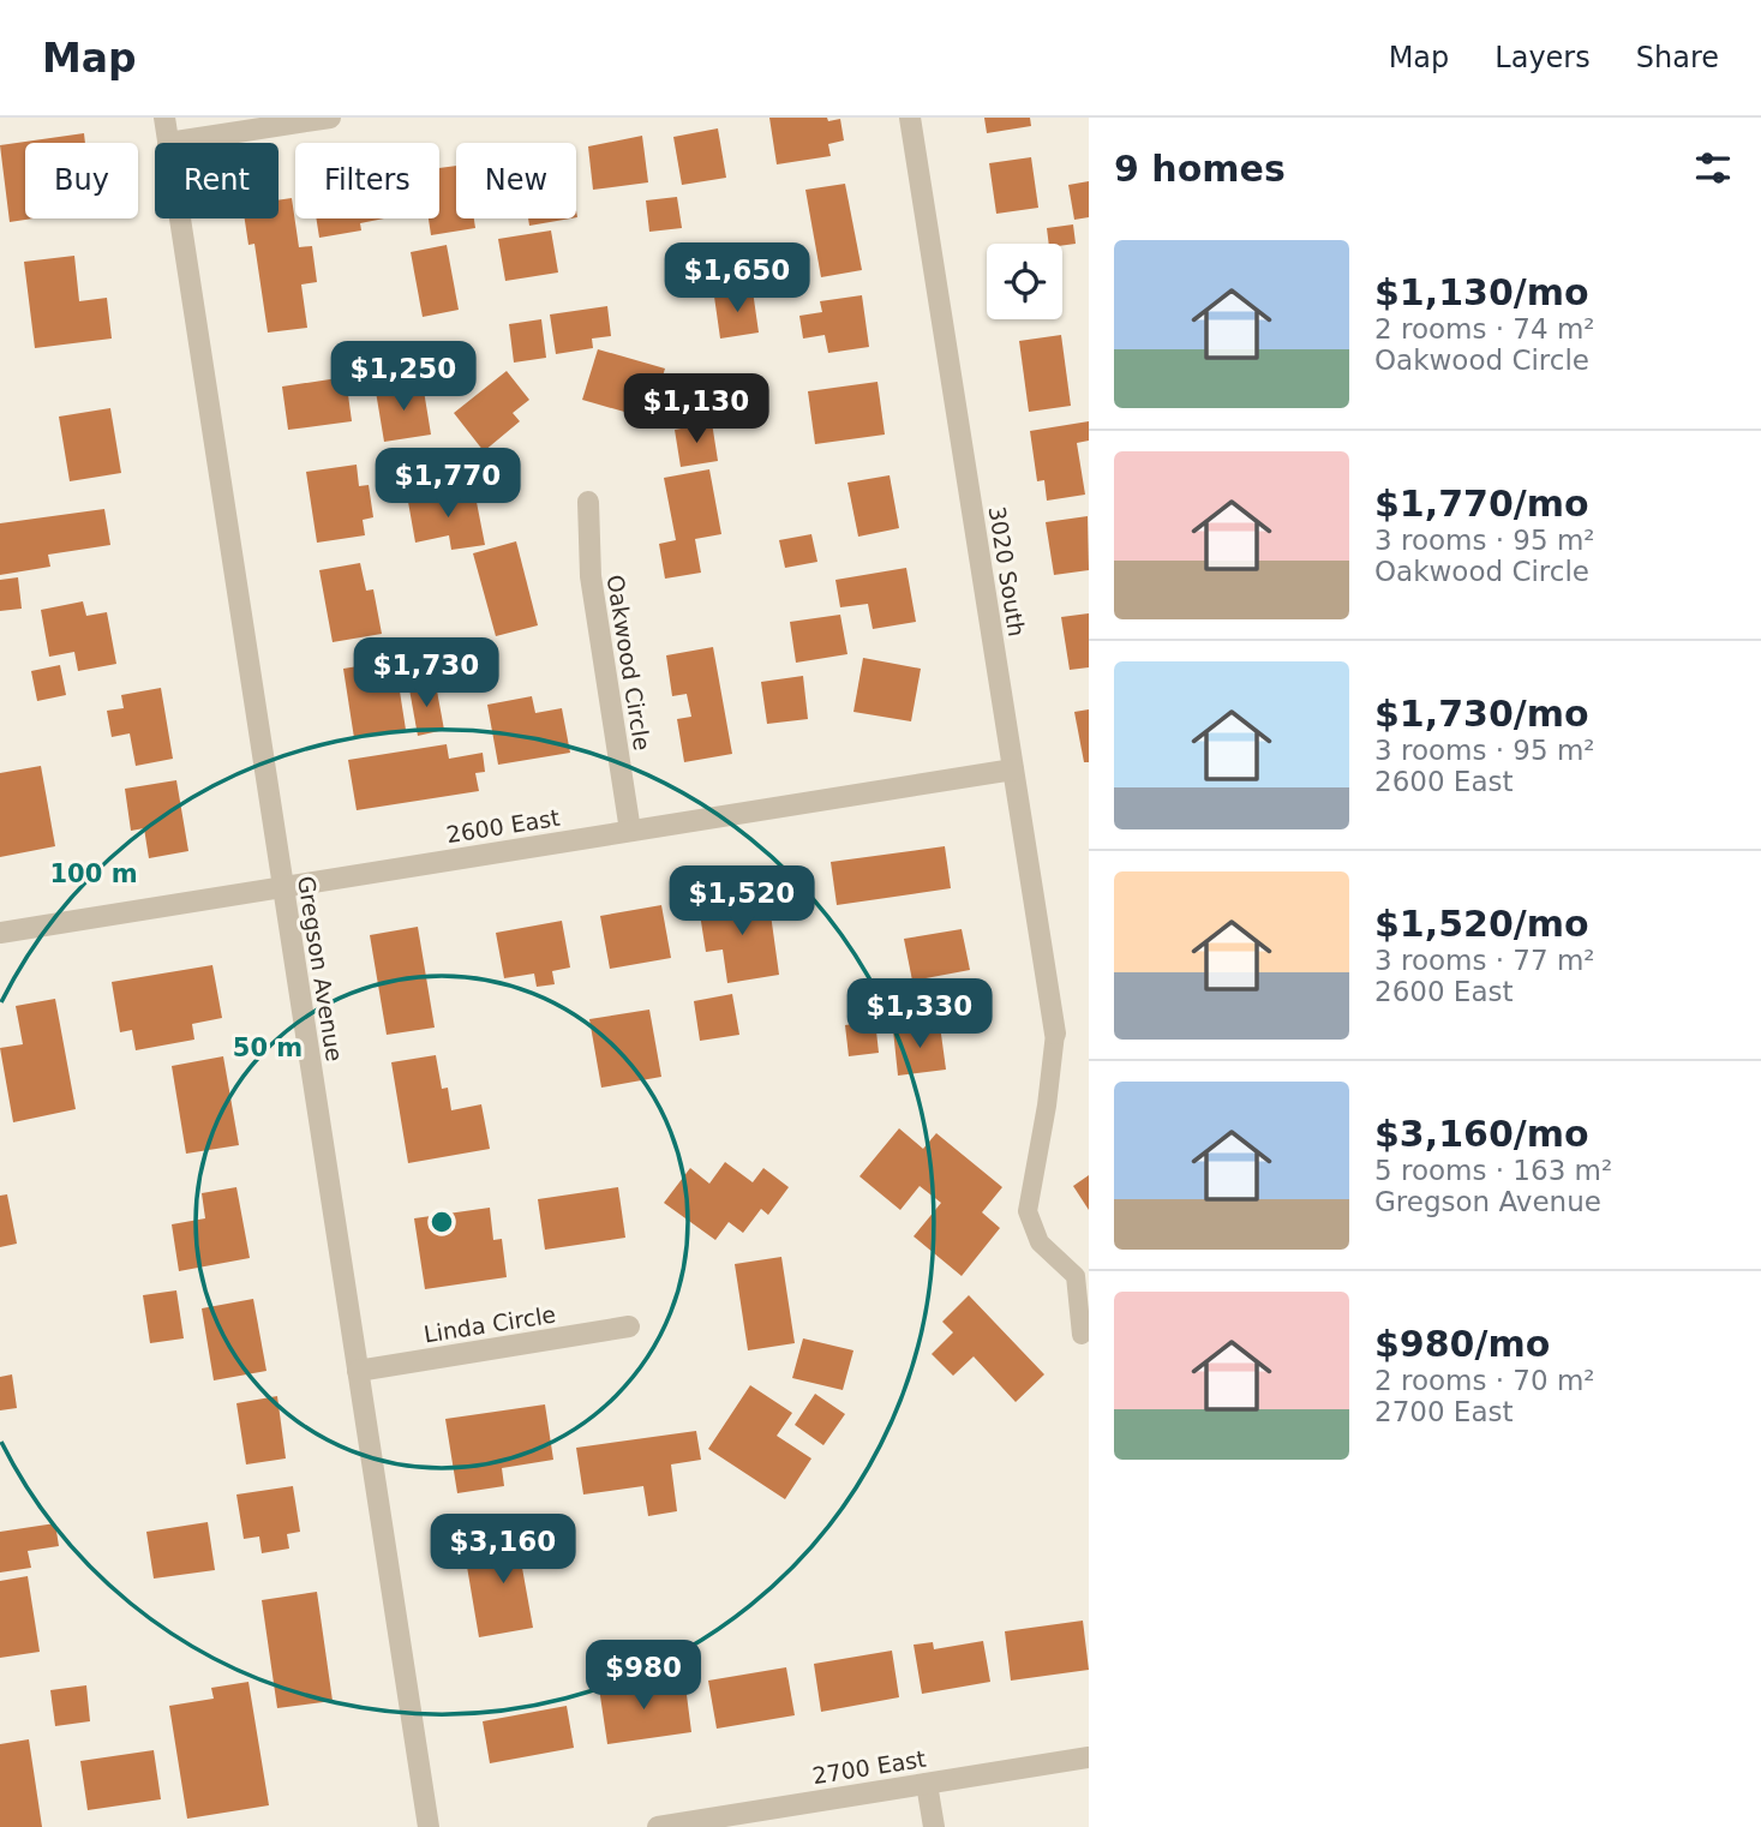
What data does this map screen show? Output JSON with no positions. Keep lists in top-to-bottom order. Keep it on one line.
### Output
{"streets":{"street":["3020 South","Oakwood Circle","2600 East","Gregson Avenue","Linda Circle","2700 East"]},"crossings":[["3020 South","2600 East"],["Oakwood Circle","2600 East"],["2600 East","Gregson Avenue"],["Gregson Avenue","Linda Circle"]],"page":{"header":"Map","nav":["Map","Layers","Share"],"heading":"9 homes","chip":["Buy","Rent","Filters","New"],"list":[{"name":"$1,130/mo","note":"2 rooms · 74 m² · Oakwood Circle"},{"name":"$1,770/mo","note":"3 rooms · 95 m² · Oakwood Circle"},{"name":"$1,730/mo","note":"3 rooms · 95 m² · 2600 East"},{"name":"$1,520/mo","note":"3 rooms · 77 m² · 2600 East"},{"name":"$3,160/mo","note":"5 rooms · 163 m² · Gregson Avenue"},{"name":"$980/mo","note":"2 rooms · 70 m² · 2700 East"}],"price":["$1,650","$1,250","$1,130","$1,770","$1,730","$1,520","$1,330","$3,160","$980"]},"rings":["100 m","50 m"]}
